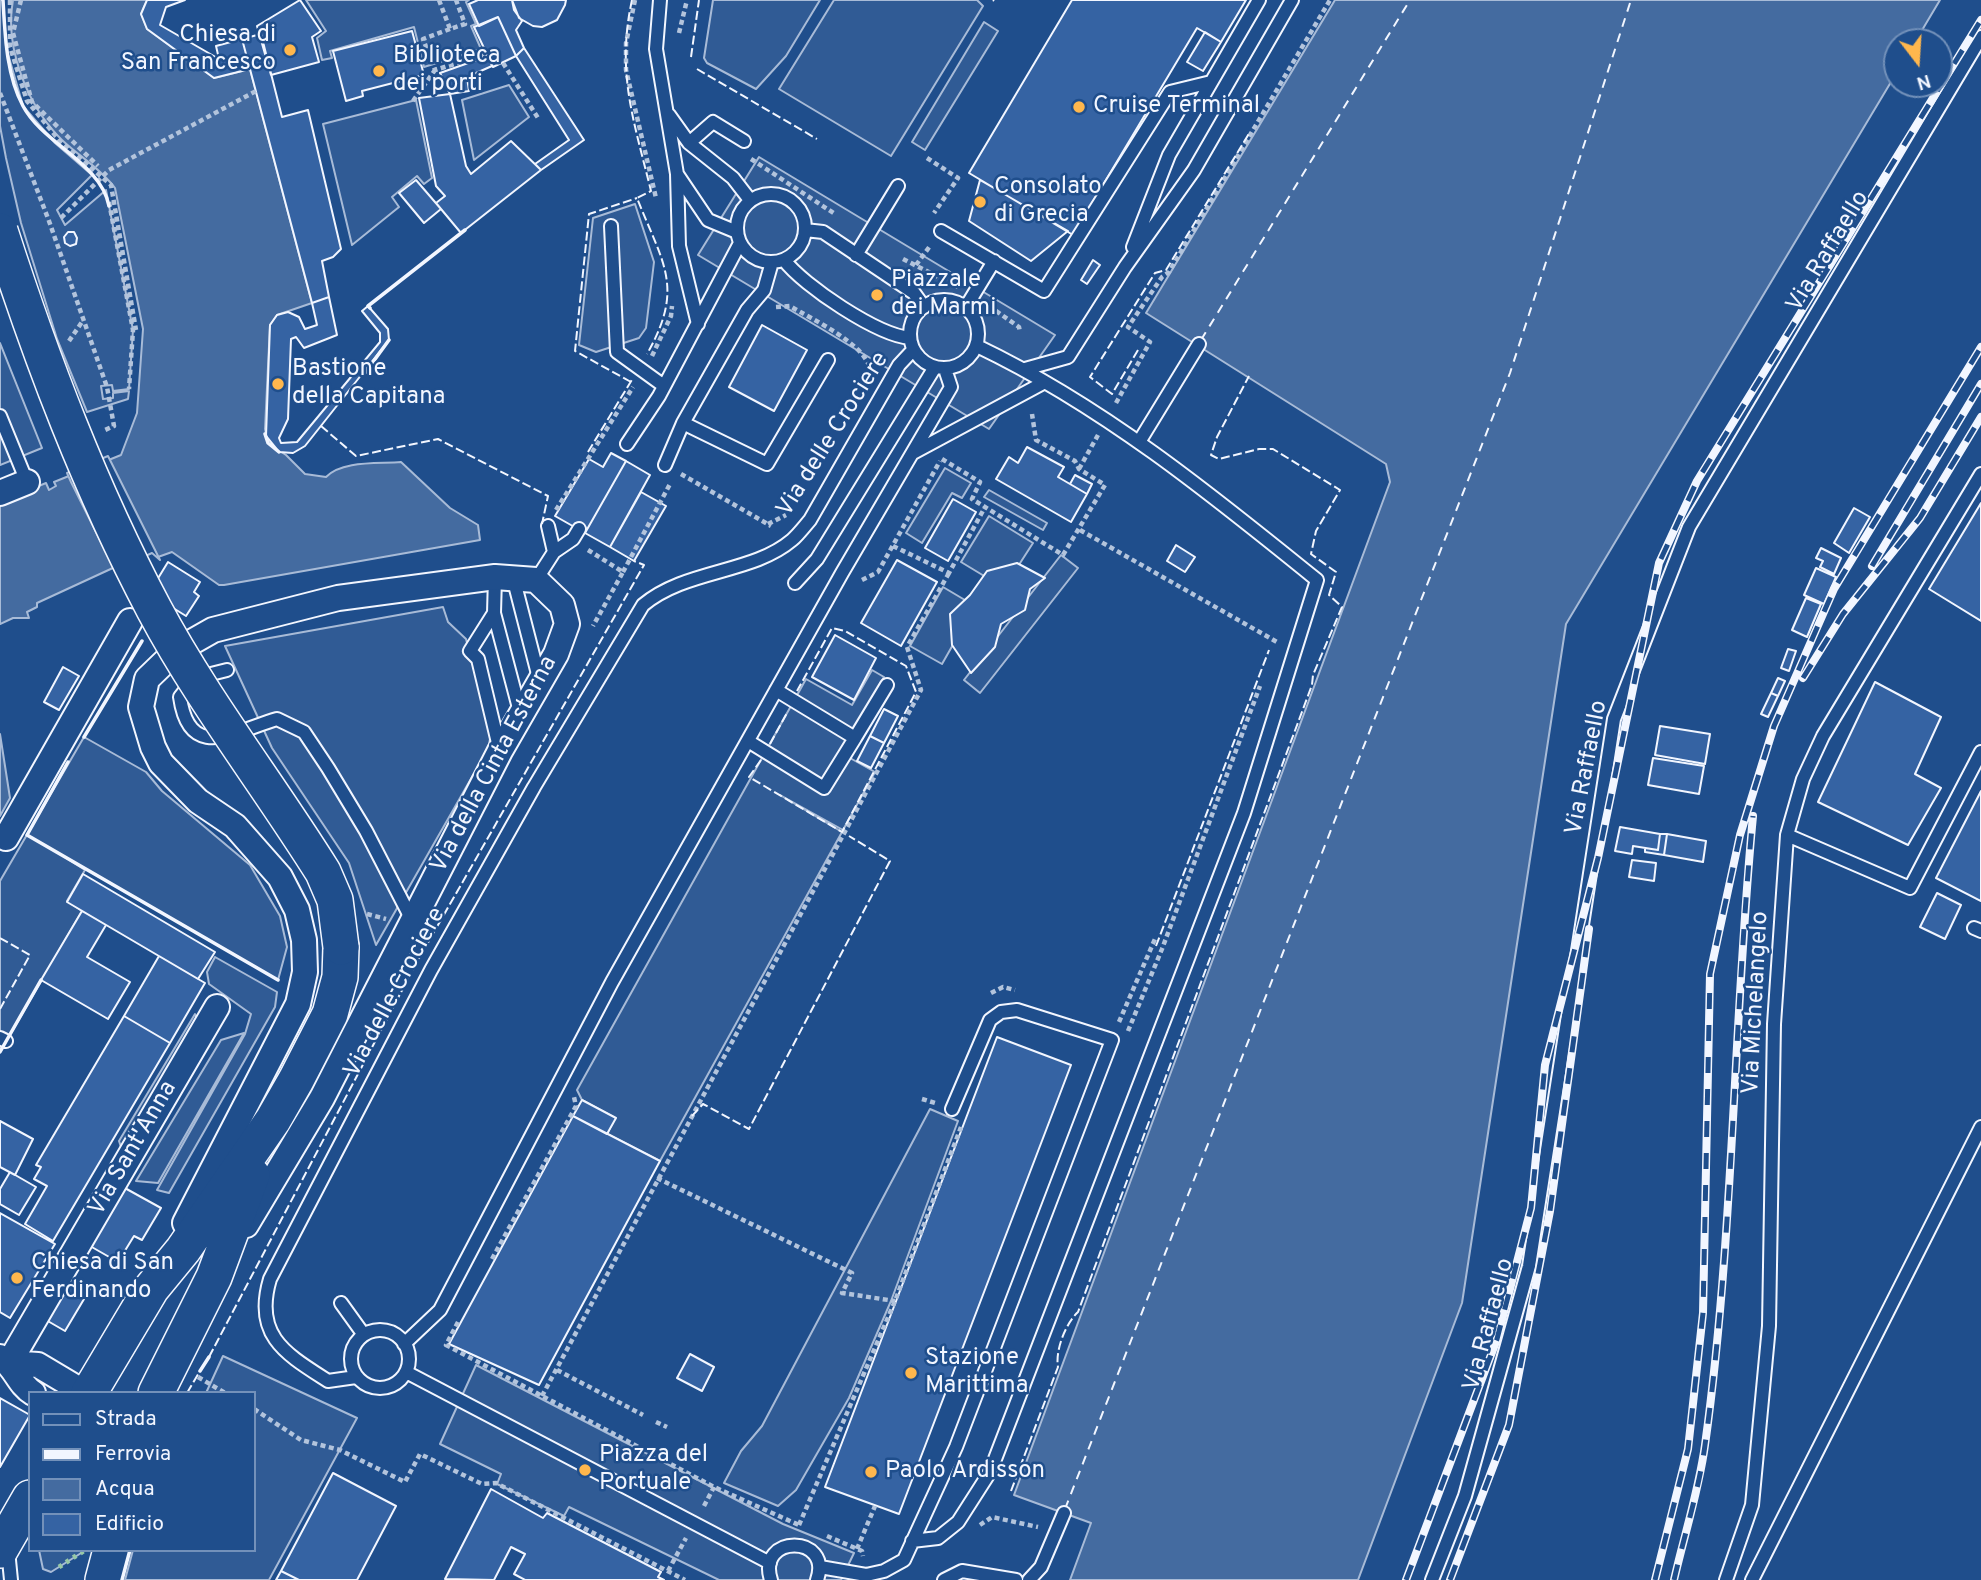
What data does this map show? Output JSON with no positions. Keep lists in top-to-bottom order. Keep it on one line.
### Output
{"streets":{"main road":["Via della Cinta Esterna"],"street":["Via Sant'Anna"],"lane":["Via Raffaello","Via delle Crociere","Via Michelangelo"]},"places":["Chiesa di San Francesco","Biblioteca dei porti","Cruise Terminal","Consolato di Grecia","Piazzale dei Marmi","Bastione della Capitana","Chiesa di San Ferdinando","Stazione Marittima","Piazza del Portuale","Paolo Ardisson"],"legend":["Strada","Ferrovia","Acqua","Edificio"],"north":"bottom"}
